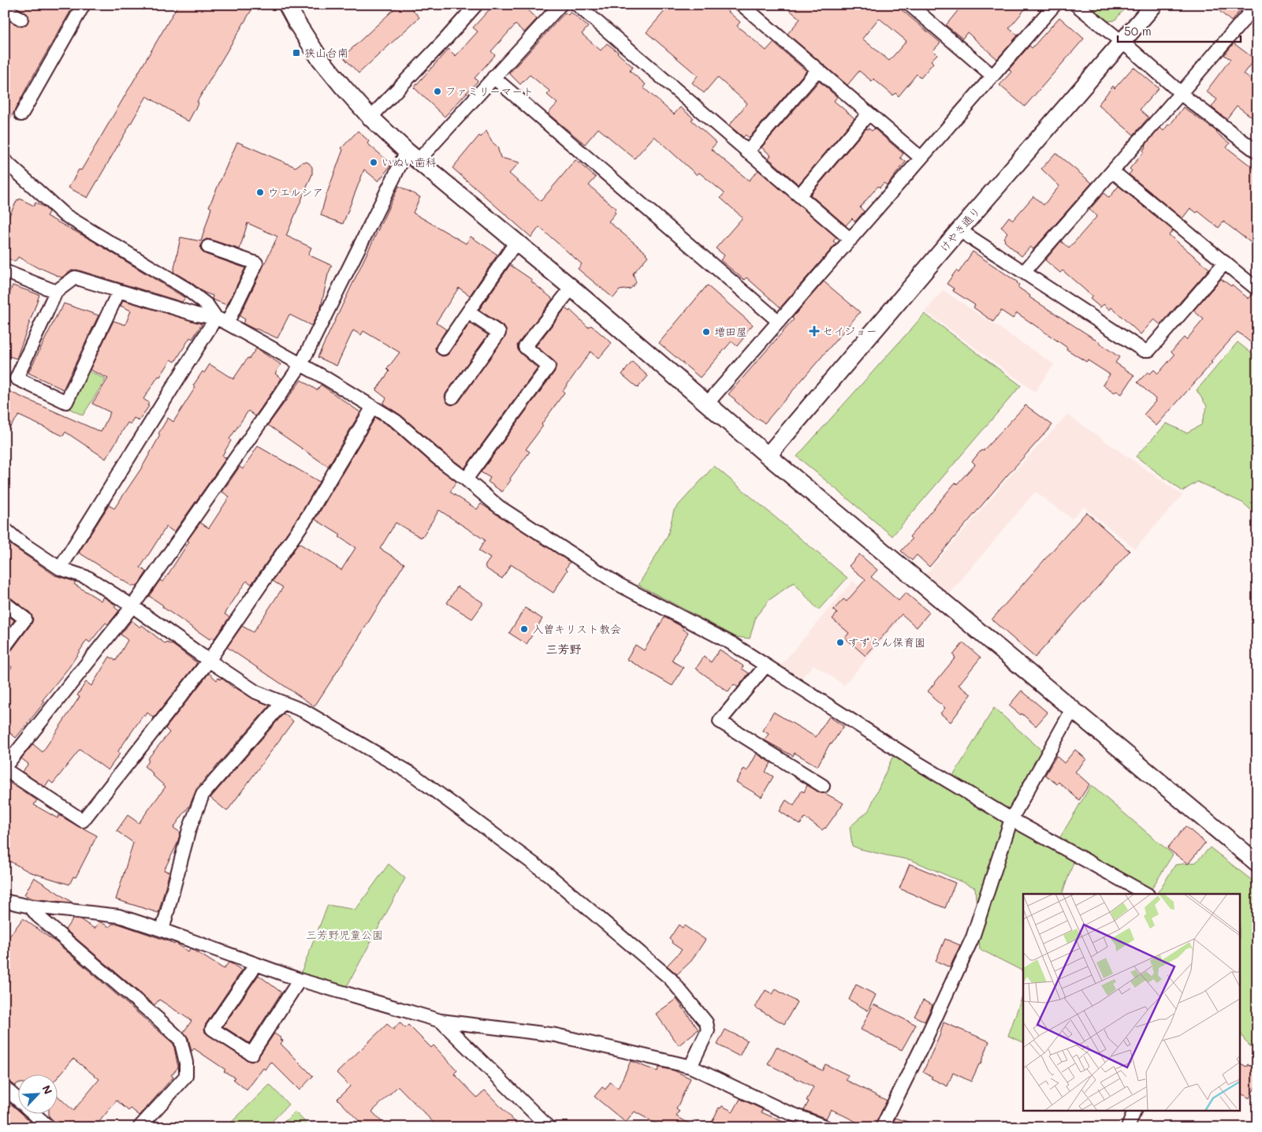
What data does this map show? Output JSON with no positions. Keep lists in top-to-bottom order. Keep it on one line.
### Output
{"streets":{"street":["けやき通り"]},"districts":["三芳野"],"parks":["三芳野児童公園"],"places":{"transit":["狭山台南"],"other":["ファミリーマート","いぬい歯科","ウエルシア","増田屋","入曽キリスト教会","すずらん保育園"],"health":["セイジョー"]},"scale_bar":"50 m","north":"top right"}
